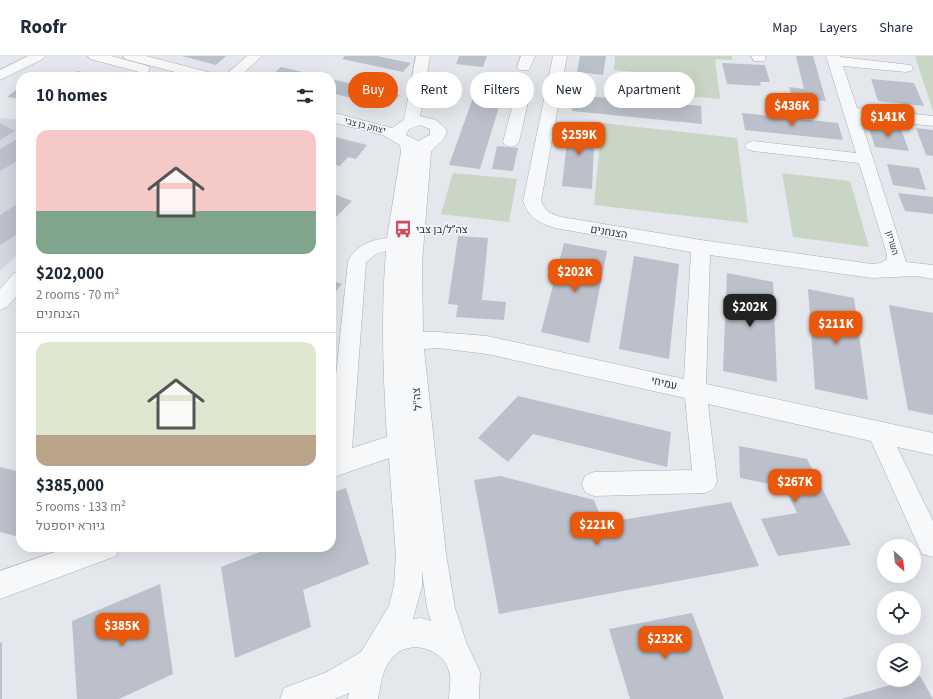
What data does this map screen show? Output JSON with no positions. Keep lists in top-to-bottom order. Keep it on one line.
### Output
{"streets":{"street":["יצחק בן צבי","הצנחנים","השריון","עמיחי","צה\"ל"]},"crossings":[["יצחק בן צבי","צה\"ל"],["הצנחנים","השריון"],["עמיחי","צה\"ל"]],"places":{"bus stop":["צה״ל/בן צבי"]},"north":"bottom right","page":{"header":"Roofr","nav":["Map","Layers","Share"],"chip":["Buy","Rent","Filters","New","Apartment"],"heading":"10 homes","price":["$436K","$141K","$259K","$202K","$202K","$211K","$267K","$221K","$385K","$232K"],"list":[{"name":"$202,000","note":"2 rooms · 70 m² · הצנחנים"},{"name":"$385,000","note":"5 rooms · 133 m² · גיורא יוספטל"}]}}
